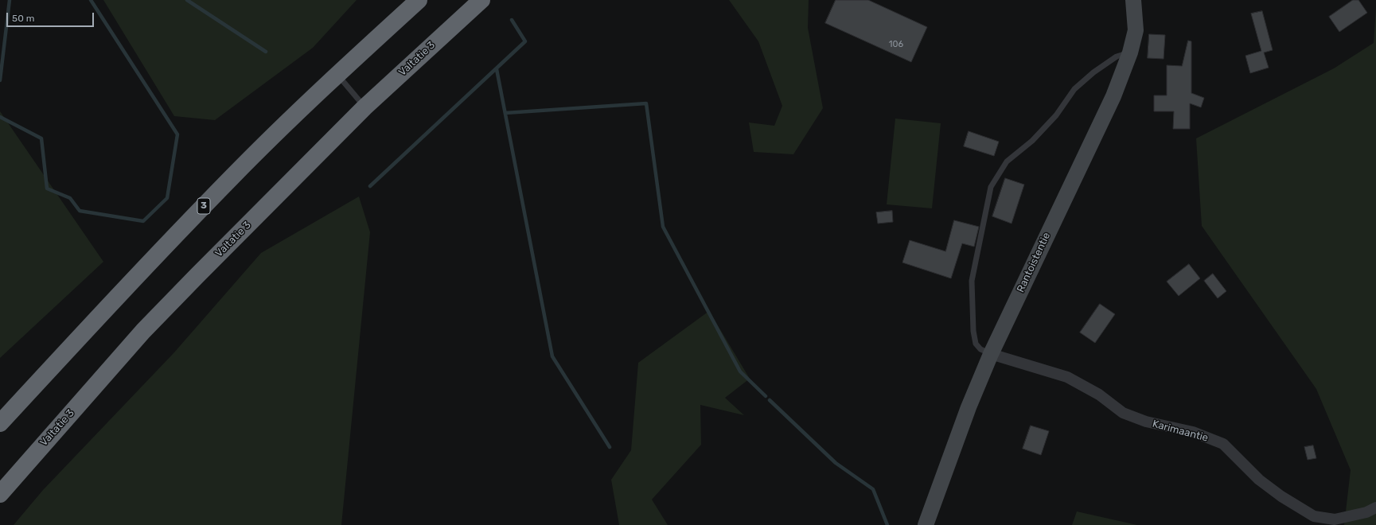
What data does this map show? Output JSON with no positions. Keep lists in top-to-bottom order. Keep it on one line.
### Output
{"streets":{"highway":["Valtatie 3","3"],"street":["Rantoistentie","Karimaantie"]},"crossings":[["Rantoistentie","Karimaantie"]],"house_numbers":["106"],"scale_bar":"50 m"}
